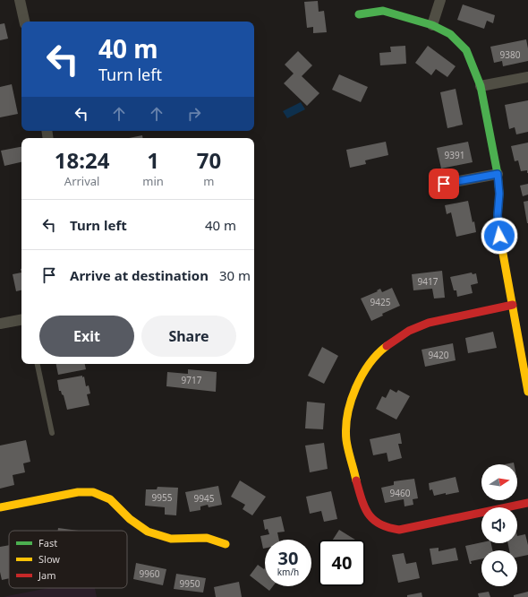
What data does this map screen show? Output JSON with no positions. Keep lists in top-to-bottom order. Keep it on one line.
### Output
{"house_numbers":["9380","9391","9417","9425","9420","9717","9460","9955","9945","9960","9950"],"legend":["Fast","Slow","Jam"],"north":"right","page":{"turn":["40 m","Turn left"],"eta":["18:24","Arrival","1","min","70","m"],"list":[{"name":"Turn left","value":"40 m"},{"name":"Arrive at destination","value":"30 m"}],"buttons":["Exit","Share"],"speed":"30 km/h","limit":"40"}}
